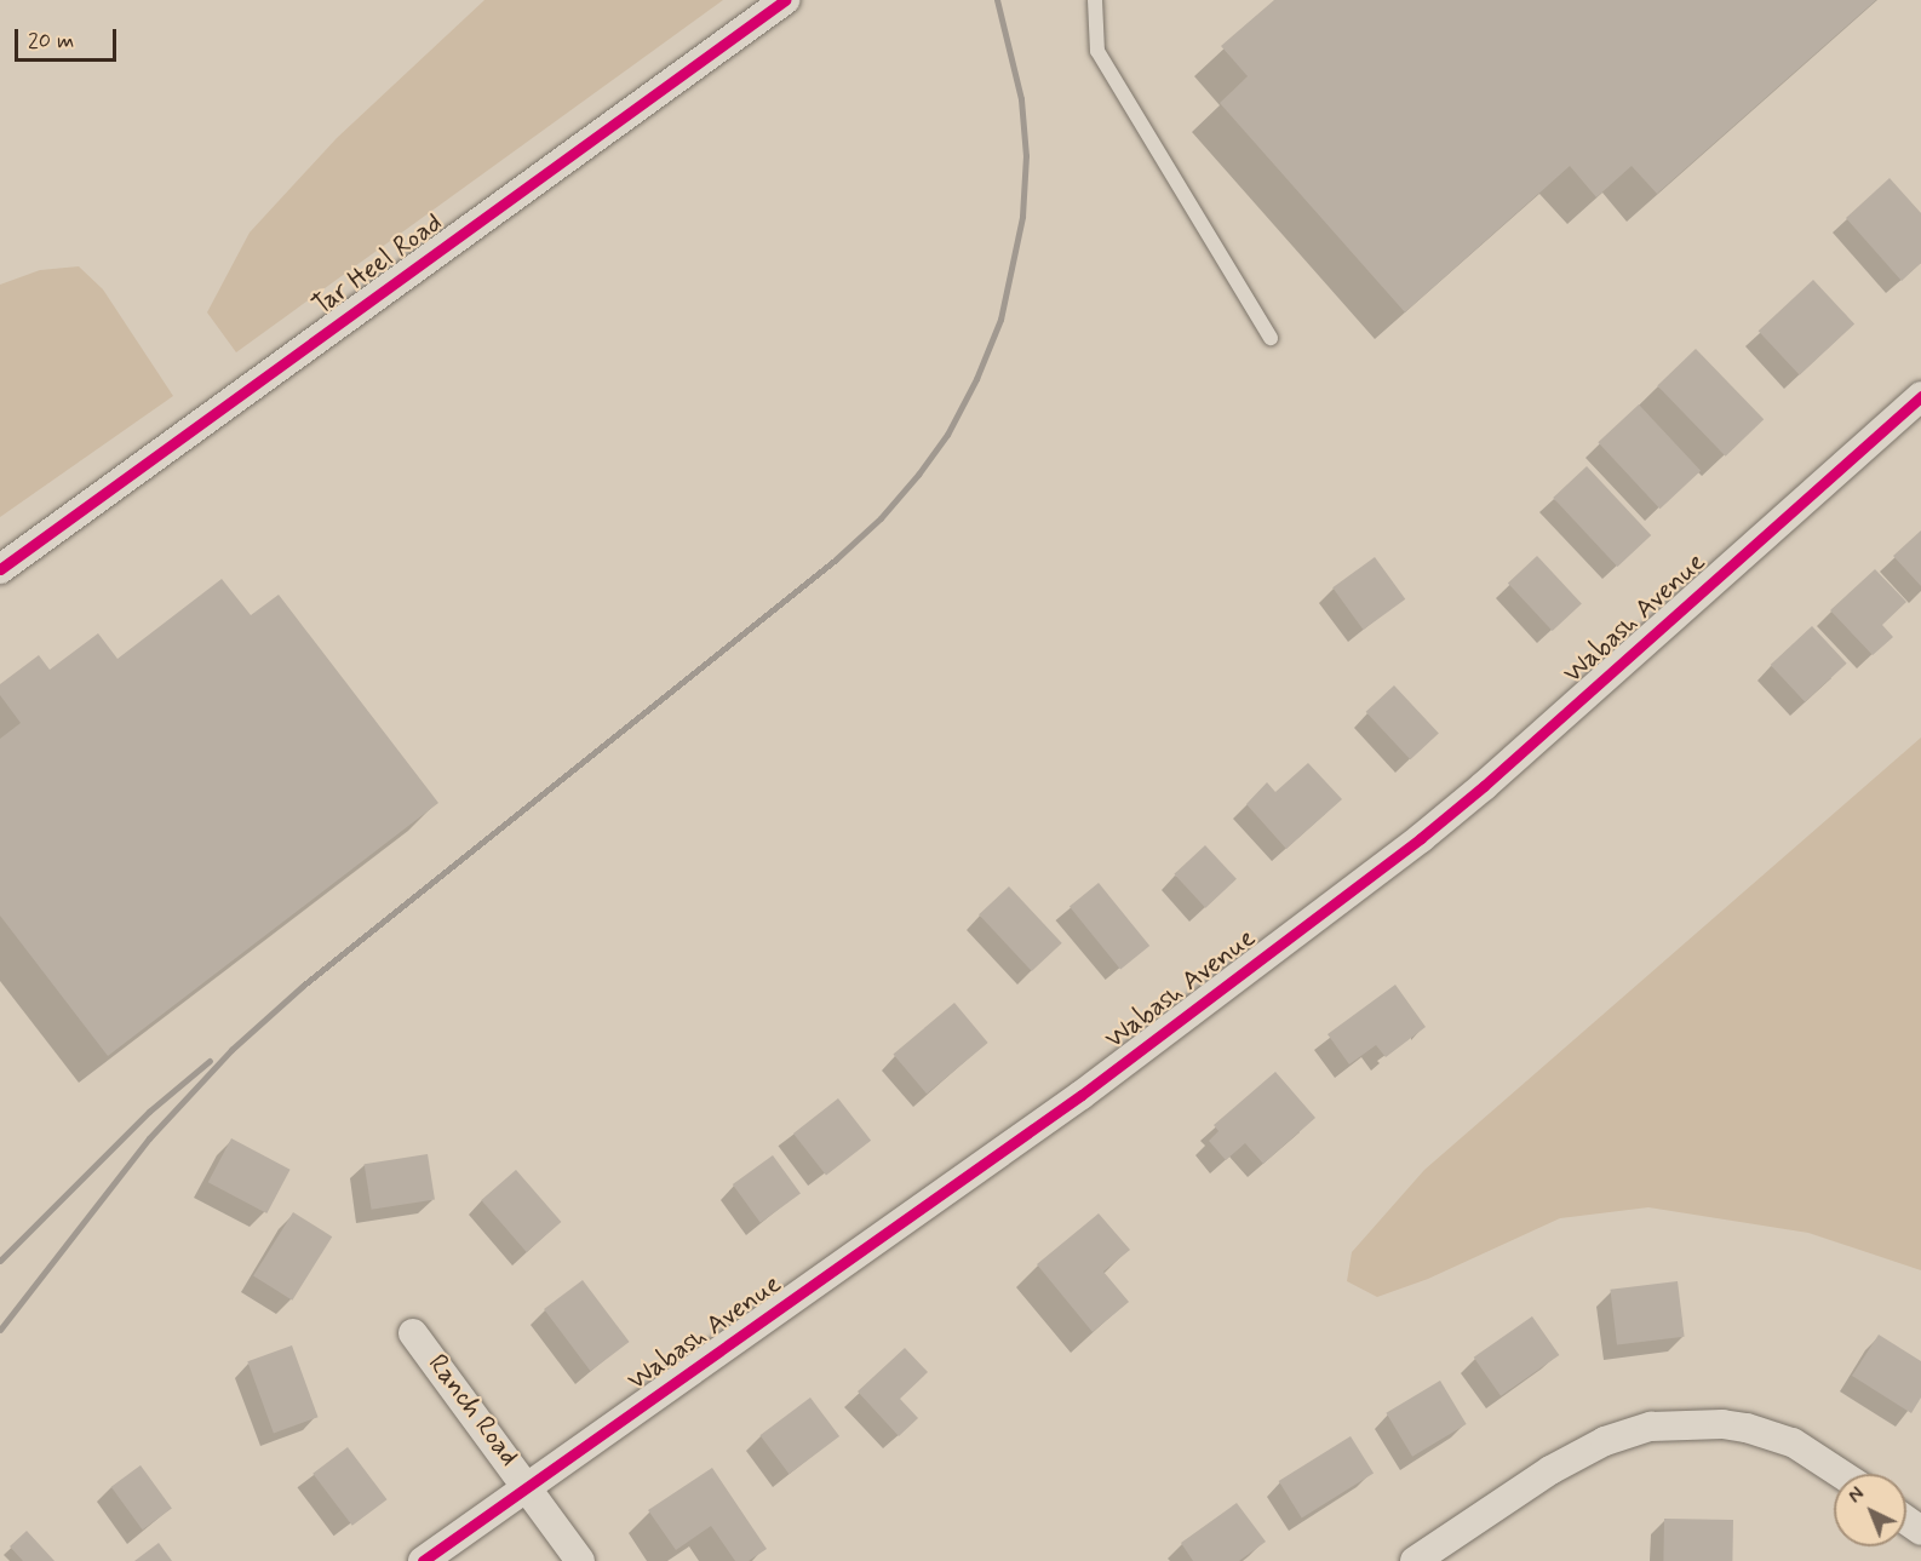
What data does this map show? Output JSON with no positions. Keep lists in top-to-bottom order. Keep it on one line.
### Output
{"streets":{"street":["Tar Heel Road","Wabash Avenue","Ranch Road"]},"crossings":[["Wabash Avenue","Ranch Road"]],"scale_bar":"20 m","north":"top left"}
